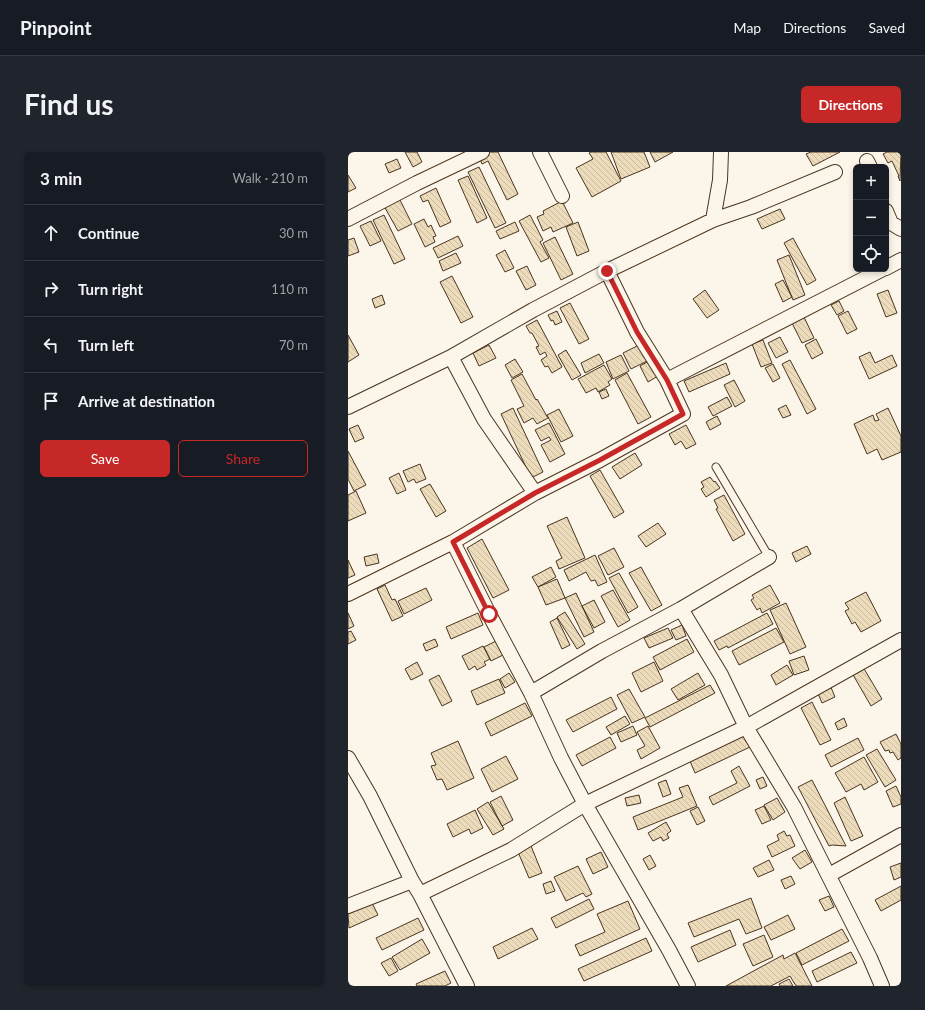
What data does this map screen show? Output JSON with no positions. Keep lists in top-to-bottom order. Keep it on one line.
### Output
{"page":{"header":"Pinpoint","nav":["Map","Directions","Saved"],"buttons":["Directions",["Save","Share"]],"title":"Find us","heading":["3 min","Walk · 210 m"],"map_buttons":["+","−"],"list":[["Continue","30 m"],["Turn right","110 m"],["Turn left","70 m"],"Arrive at destination"]}}
